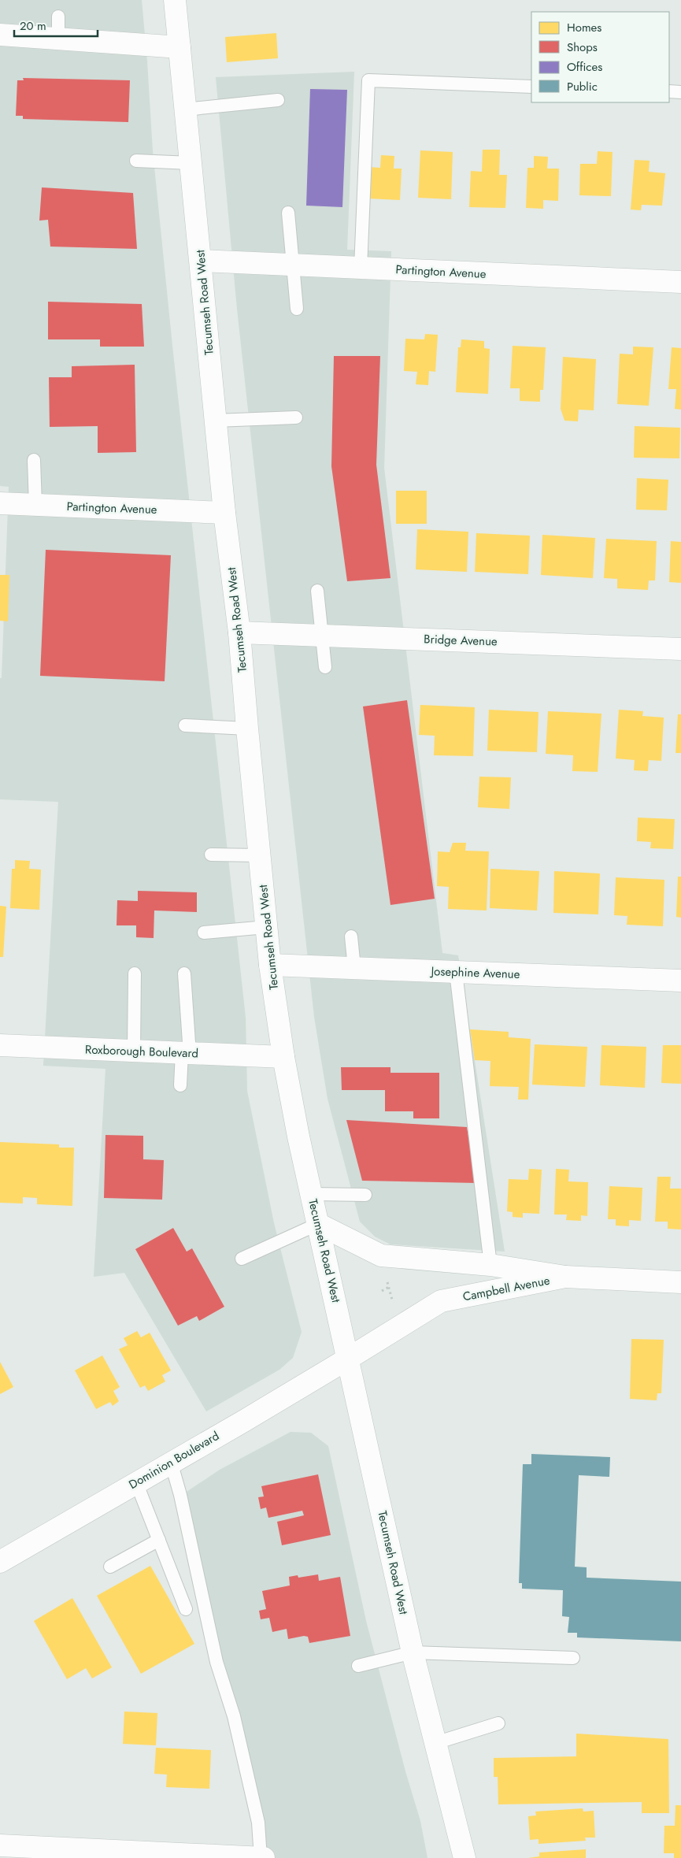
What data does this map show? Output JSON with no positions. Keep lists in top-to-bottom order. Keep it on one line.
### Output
{"streets":{"street":["Partington Avenue","Tecumseh Road West","Bridge Avenue","Josephine Avenue","Roxborough Boulevard","Campbell Avenue","Dominion Boulevard"]},"crossings":[["Partington Avenue","Tecumseh Road West"],["Tecumseh Road West","Bridge Avenue"],["Tecumseh Road West","Josephine Avenue"],["Tecumseh Road West","Roxborough Boulevard"],["Tecumseh Road West","Campbell Avenue"],["Tecumseh Road West","Dominion Boulevard"],["Campbell Avenue","Dominion Boulevard"]],"legend":["Homes","Shops","Offices","Public"],"scale_bar":"20 m"}
